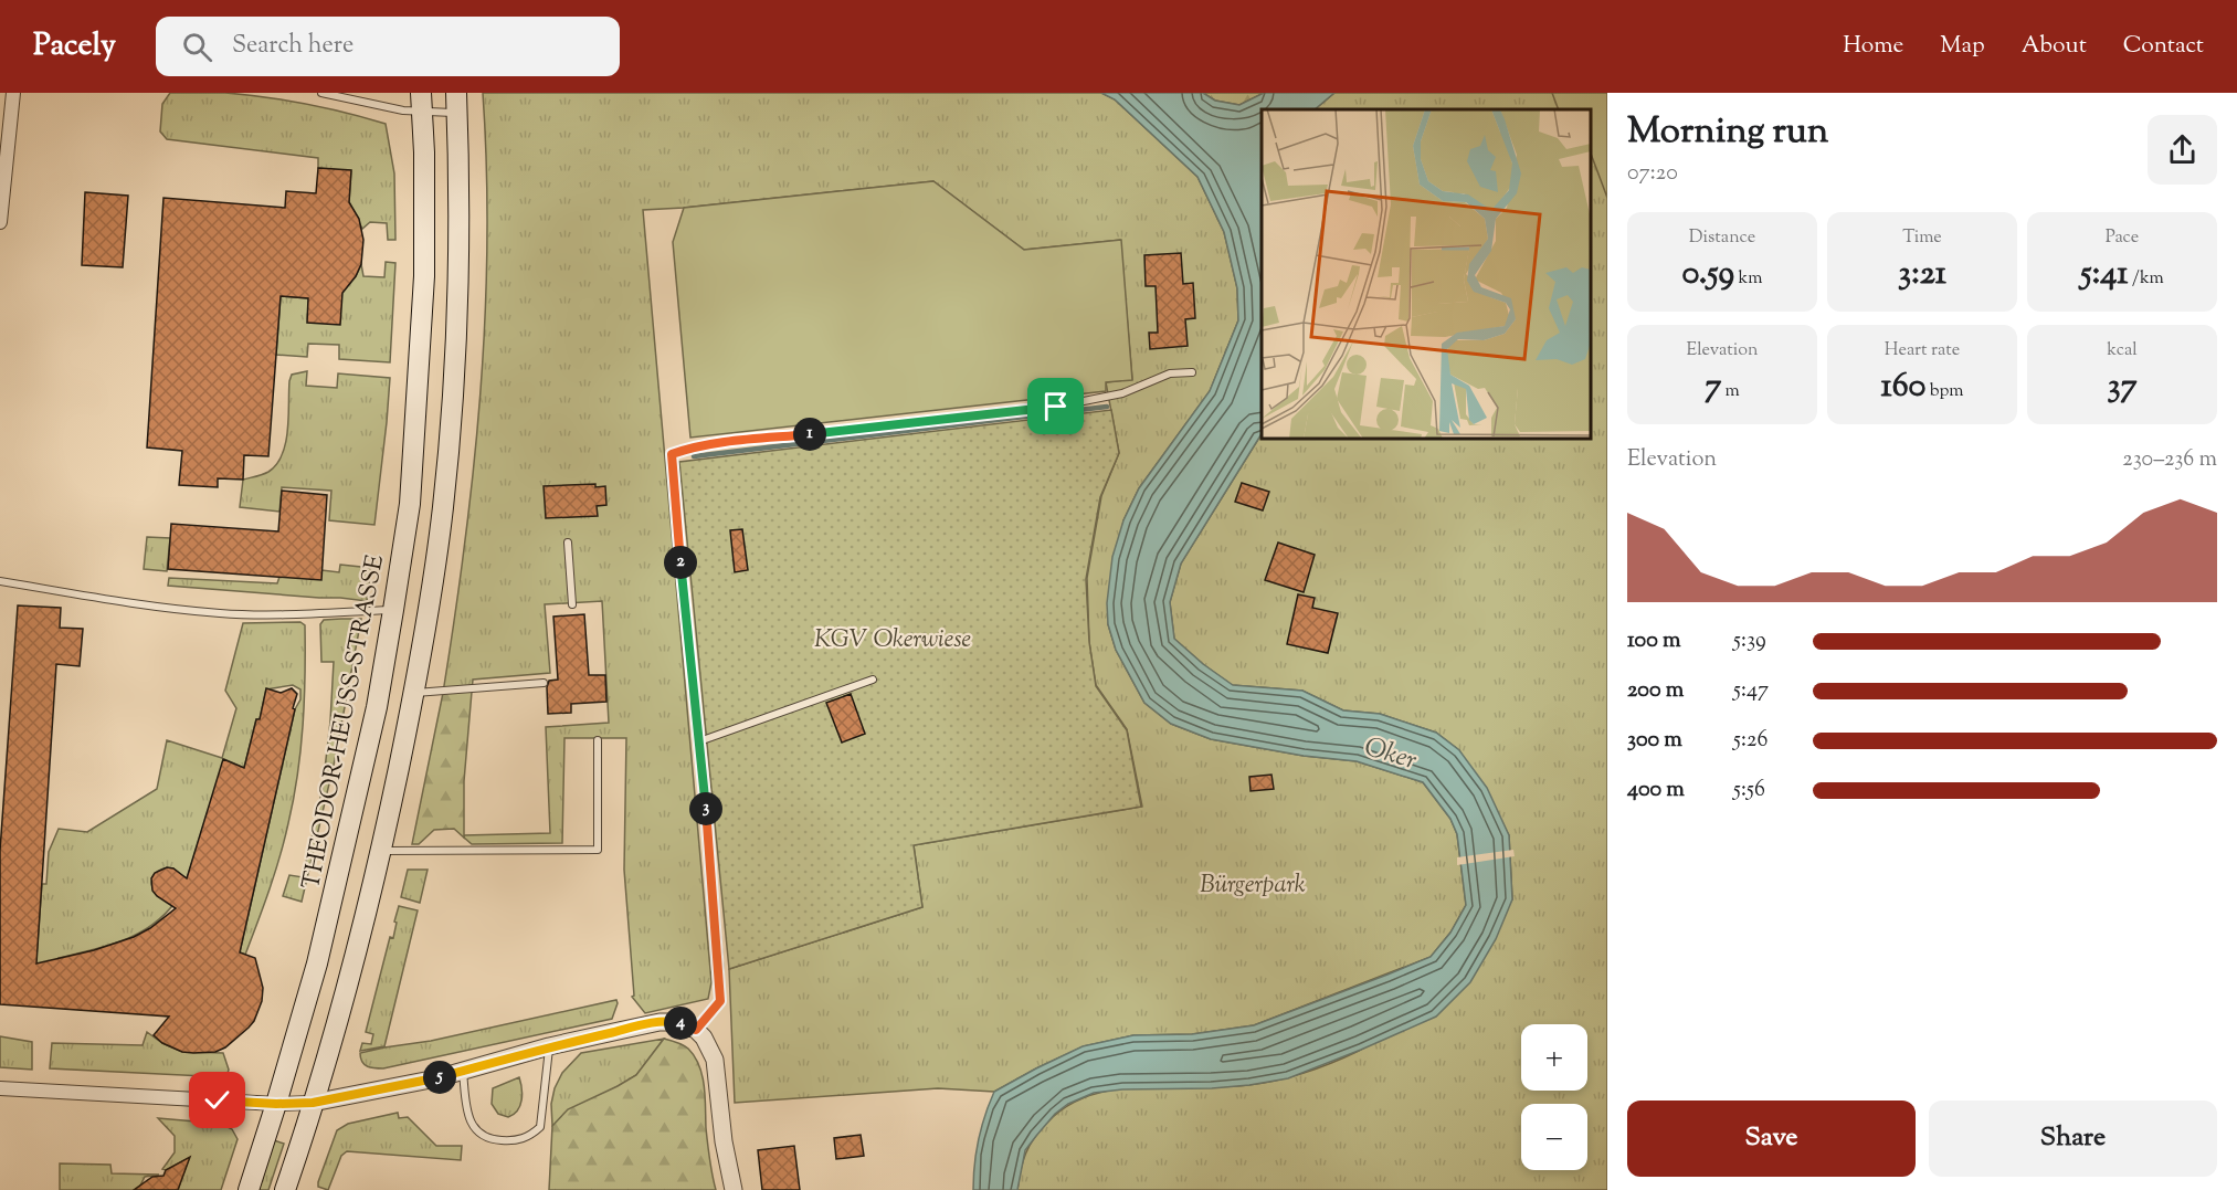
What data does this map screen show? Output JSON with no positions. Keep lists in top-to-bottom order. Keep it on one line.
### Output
{"streets":{"main road":["THEODOR-HEUSS-STRASSE"]},"water":["Oker"],"parks":["KGV Okerwiese","Bürgerpark"],"page":{"header":"Pacely","search":"Search here","nav":["Home","Map","About","Contact"],"heading":["Morning run","07:20"],"stats":[["Distance","0.59 km"],["Time","3:21"],["Pace","5:41 /km"],["Elevation","7 m"],["Heart rate","160 bpm"],["kcal","37"]],"pins":["1","2","3","4","5"],"chart":["Elevation","230–236 m"],"list":[{"name":"100 m","note":"5:39"},{"name":"200 m","note":"5:47"},{"name":"300 m","note":"5:26"},{"name":"400 m","note":"5:56"}],"map_buttons":["+","−"],"buttons":["Save","Share"]}}
